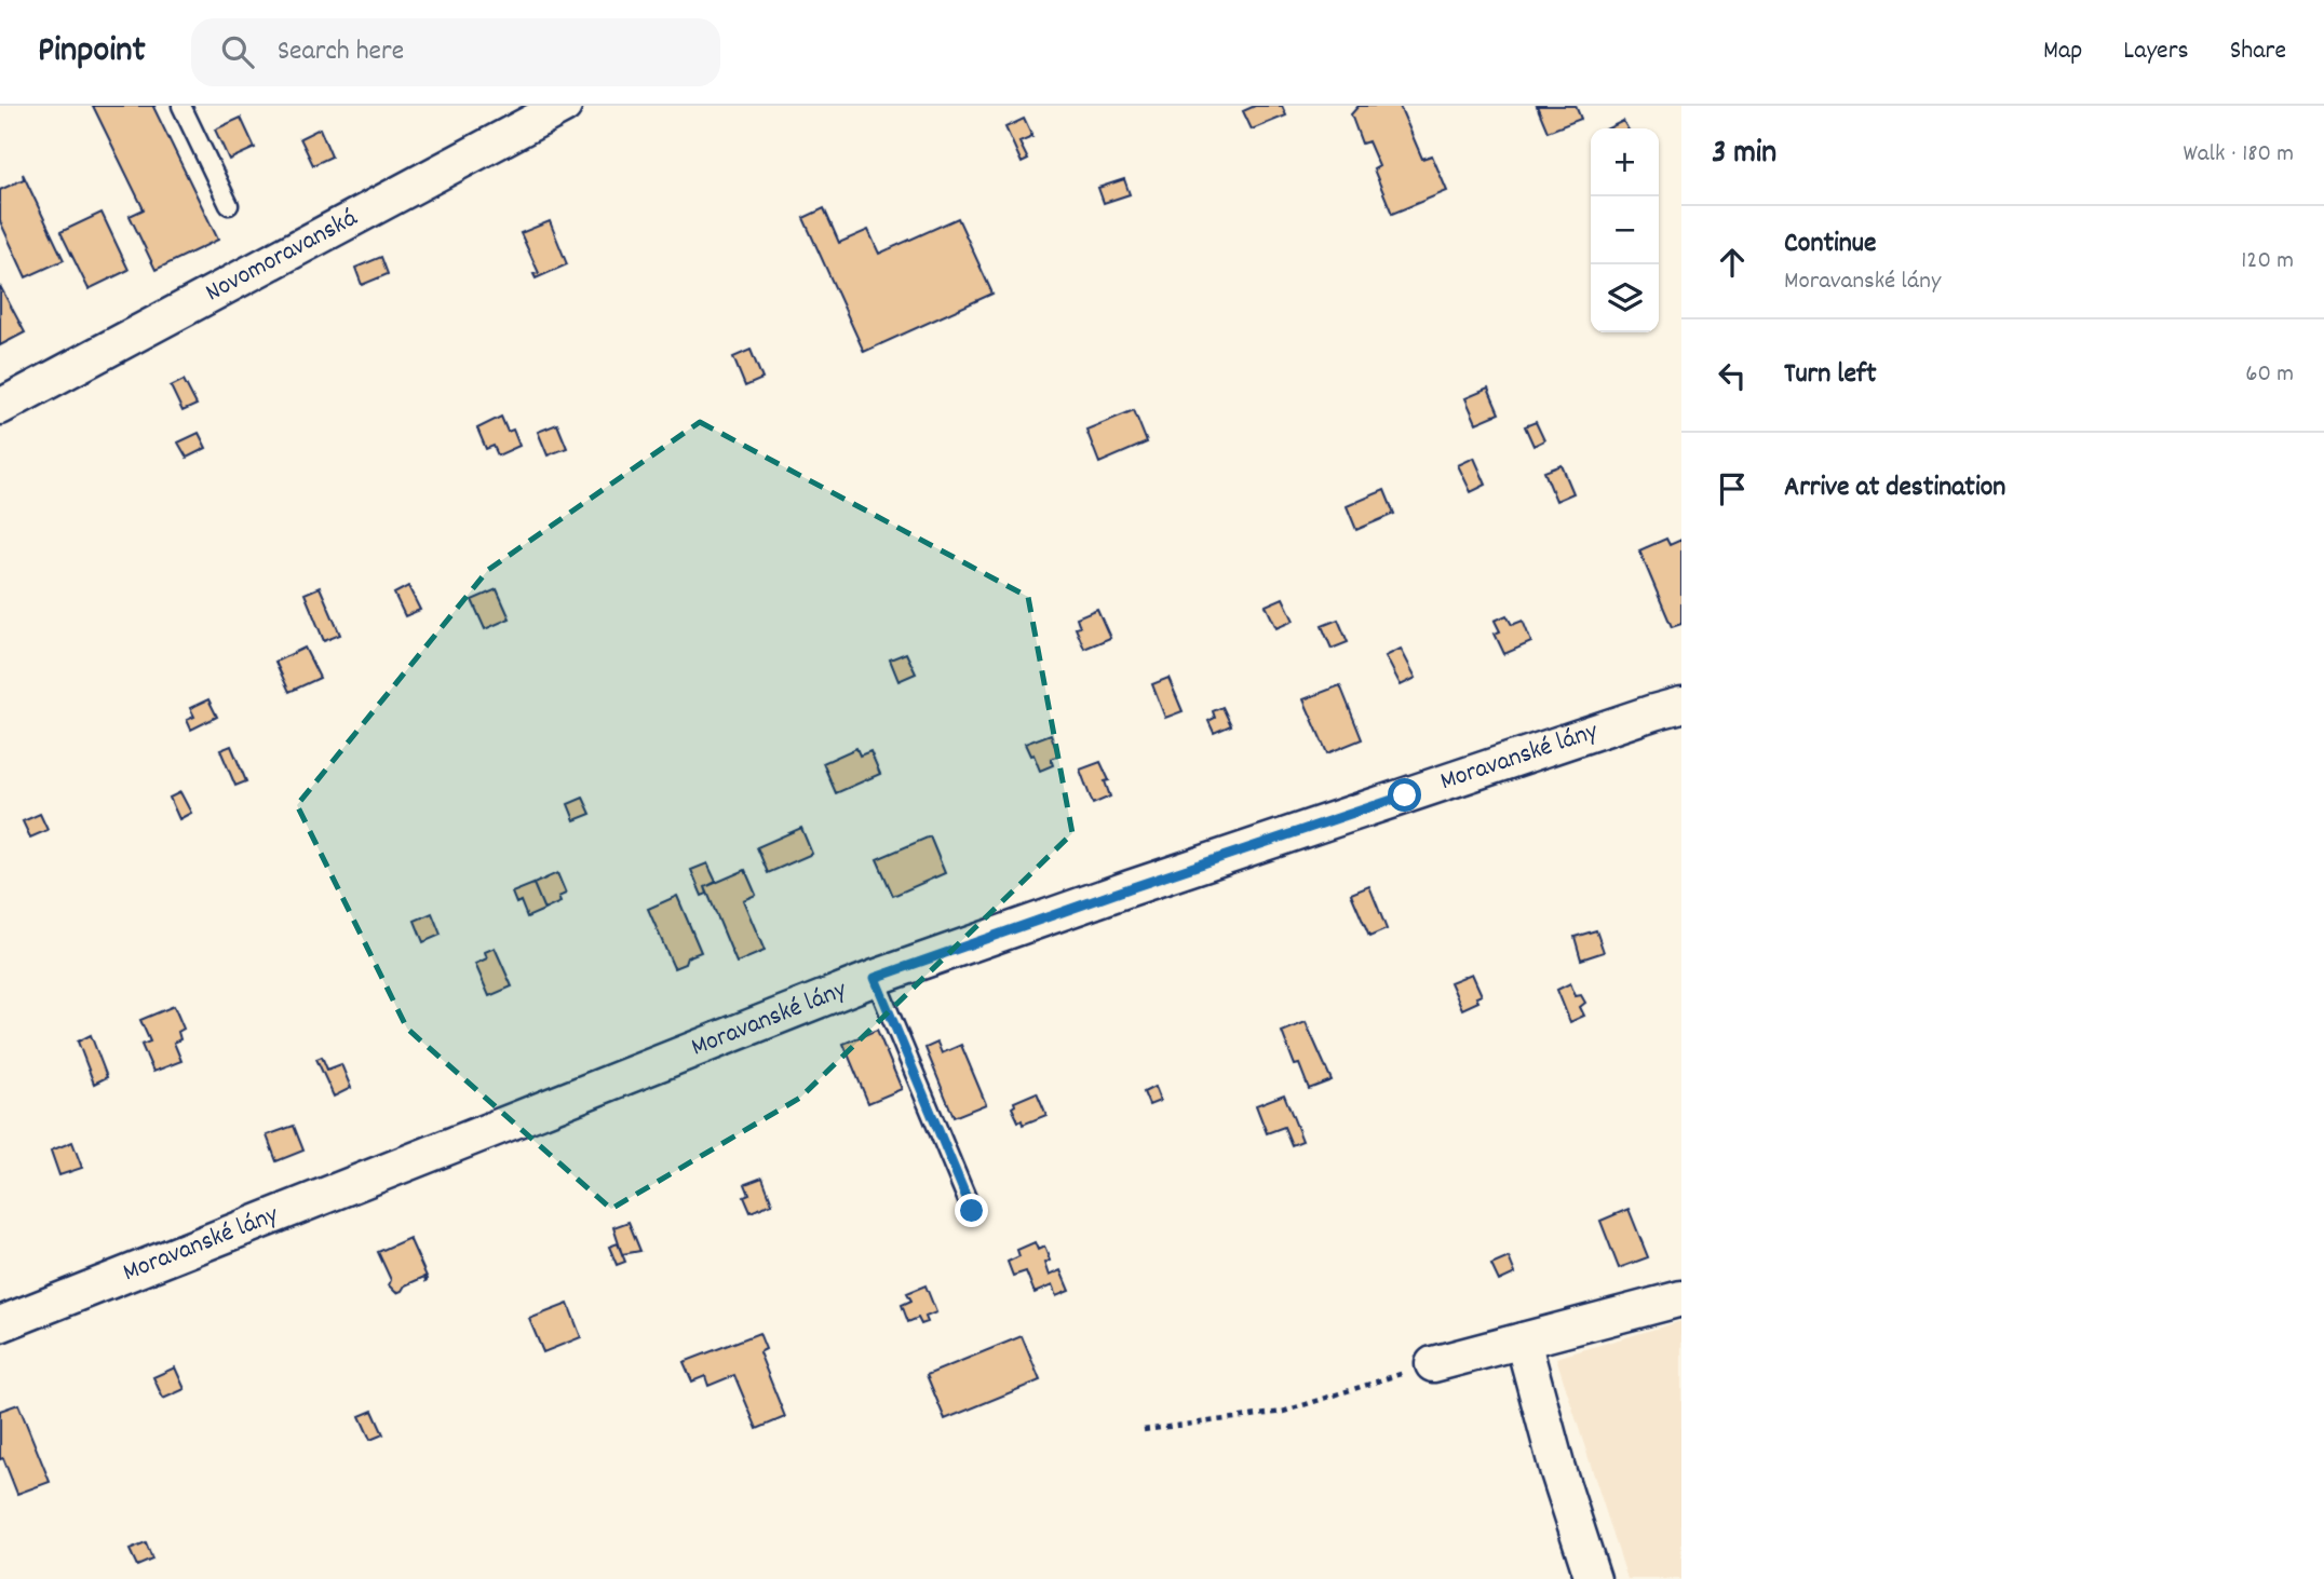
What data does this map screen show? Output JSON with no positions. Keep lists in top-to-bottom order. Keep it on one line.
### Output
{"streets":{"street":["Novomoravanská","Moravanské lány"]},"page":{"header":"Pinpoint","search":"Search here","nav":["Map","Layers","Share"],"heading":["3 min","Walk · 180 m"],"map_buttons":["+","−"],"list":[["Continue","Moravanské lány","120 m"],["Turn left","60 m"],"Arrive at destination"]}}
